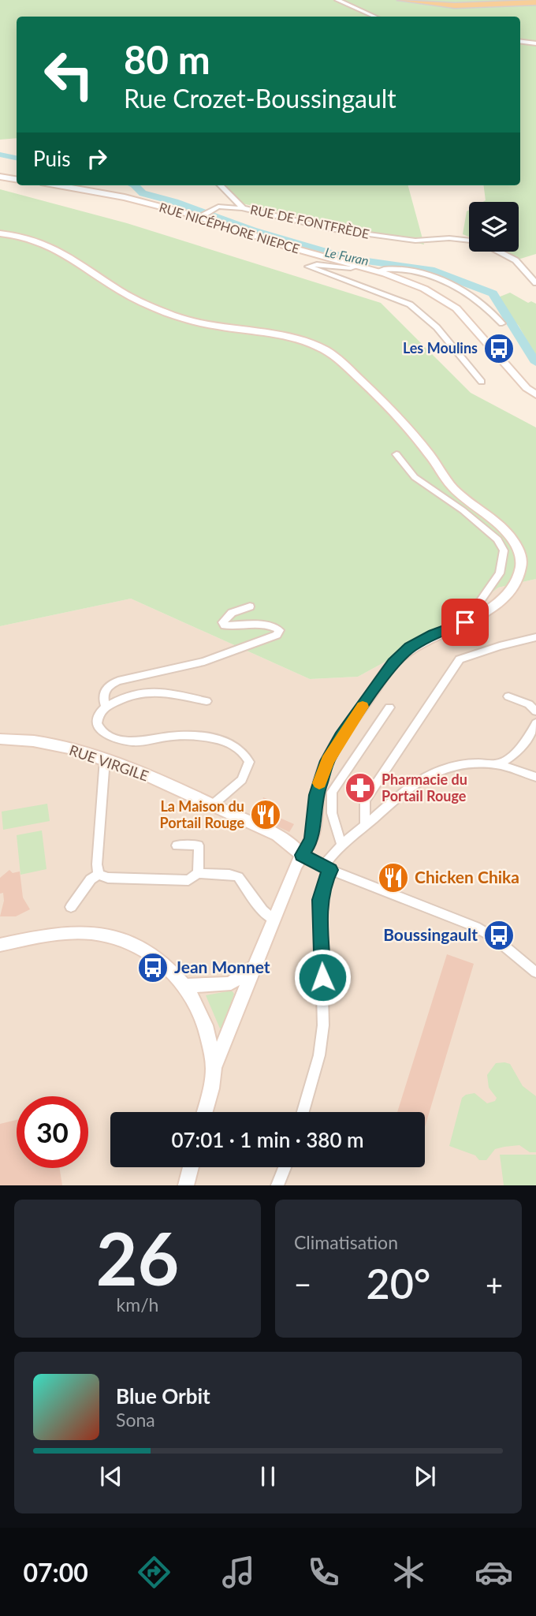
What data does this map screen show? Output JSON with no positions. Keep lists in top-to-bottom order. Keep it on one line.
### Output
{"streets":{"main road":["RUE NICÉPHORE NIEPCE","RUE VIRGILE"],"street":["RUE DE FONTFRÈDE"]},"water":["Le Furan"],"places":{"bus stop":["Les Moulins","Boussingault","Jean Monnet"],"pharmacy":["Pharmacie du Portail Rouge"],"restaurant":["La Maison du Portail Rouge","Chicken Chika"]},"page":{"turn":["80 m","Rue Crozet-Boussingault"],"then":"Puis","limit":"30","trip":"07:01 · 1 min · 380 m","tile":[["26","km/h"],"Climatisation"],"heat":["−","20°","+"],"song":["Blue Orbit","Sona"],"tabs":"07:00"}}
